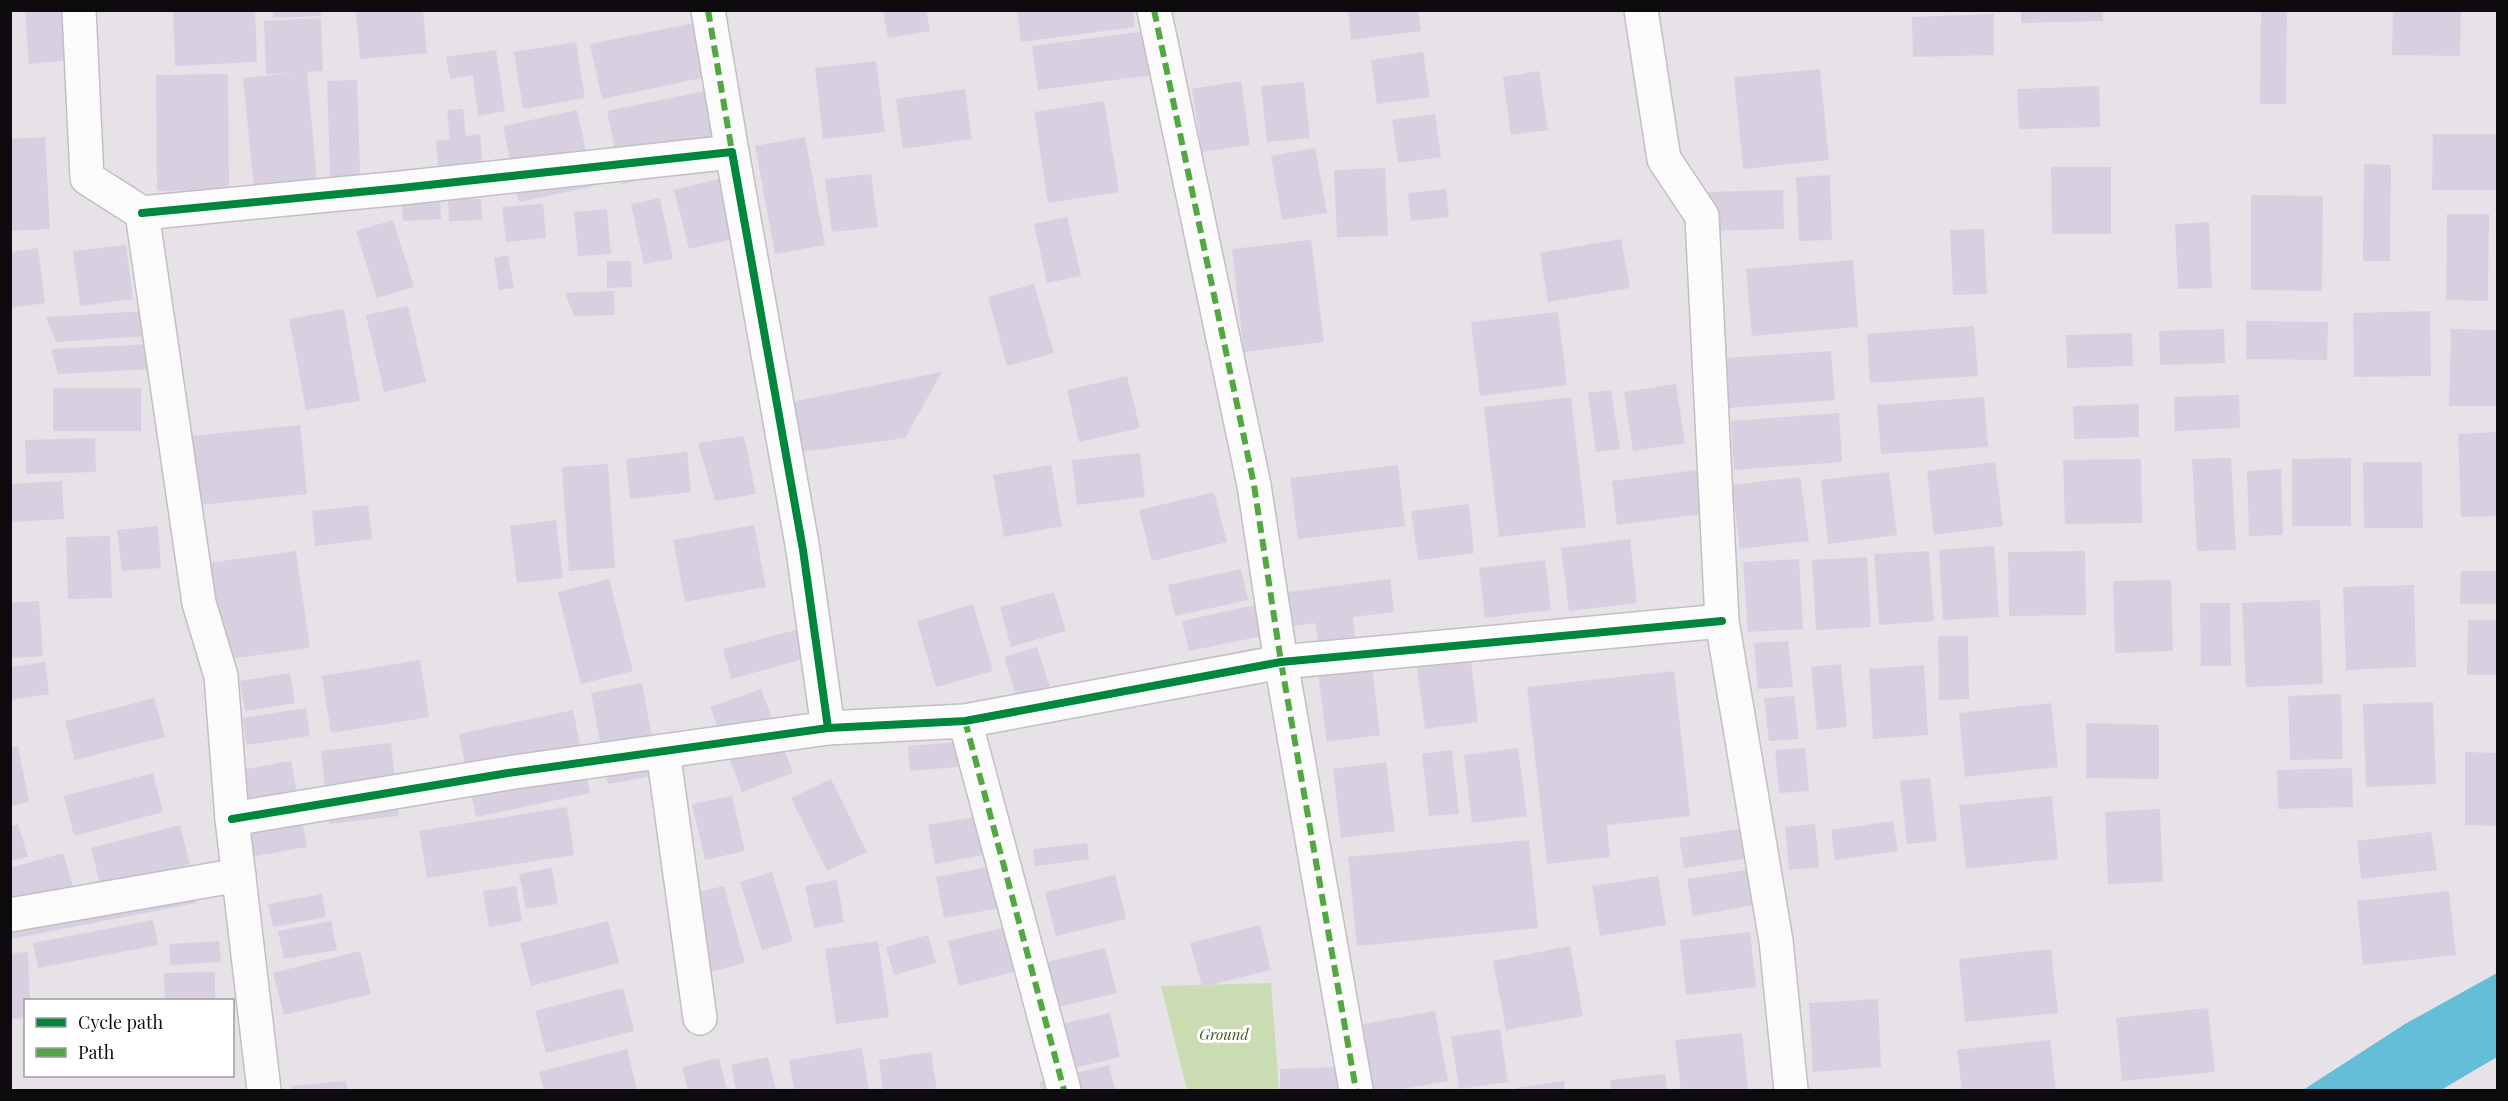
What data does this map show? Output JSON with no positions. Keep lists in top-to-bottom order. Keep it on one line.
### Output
{"parks":["Ground"],"legend":["Cycle path","Path"]}
